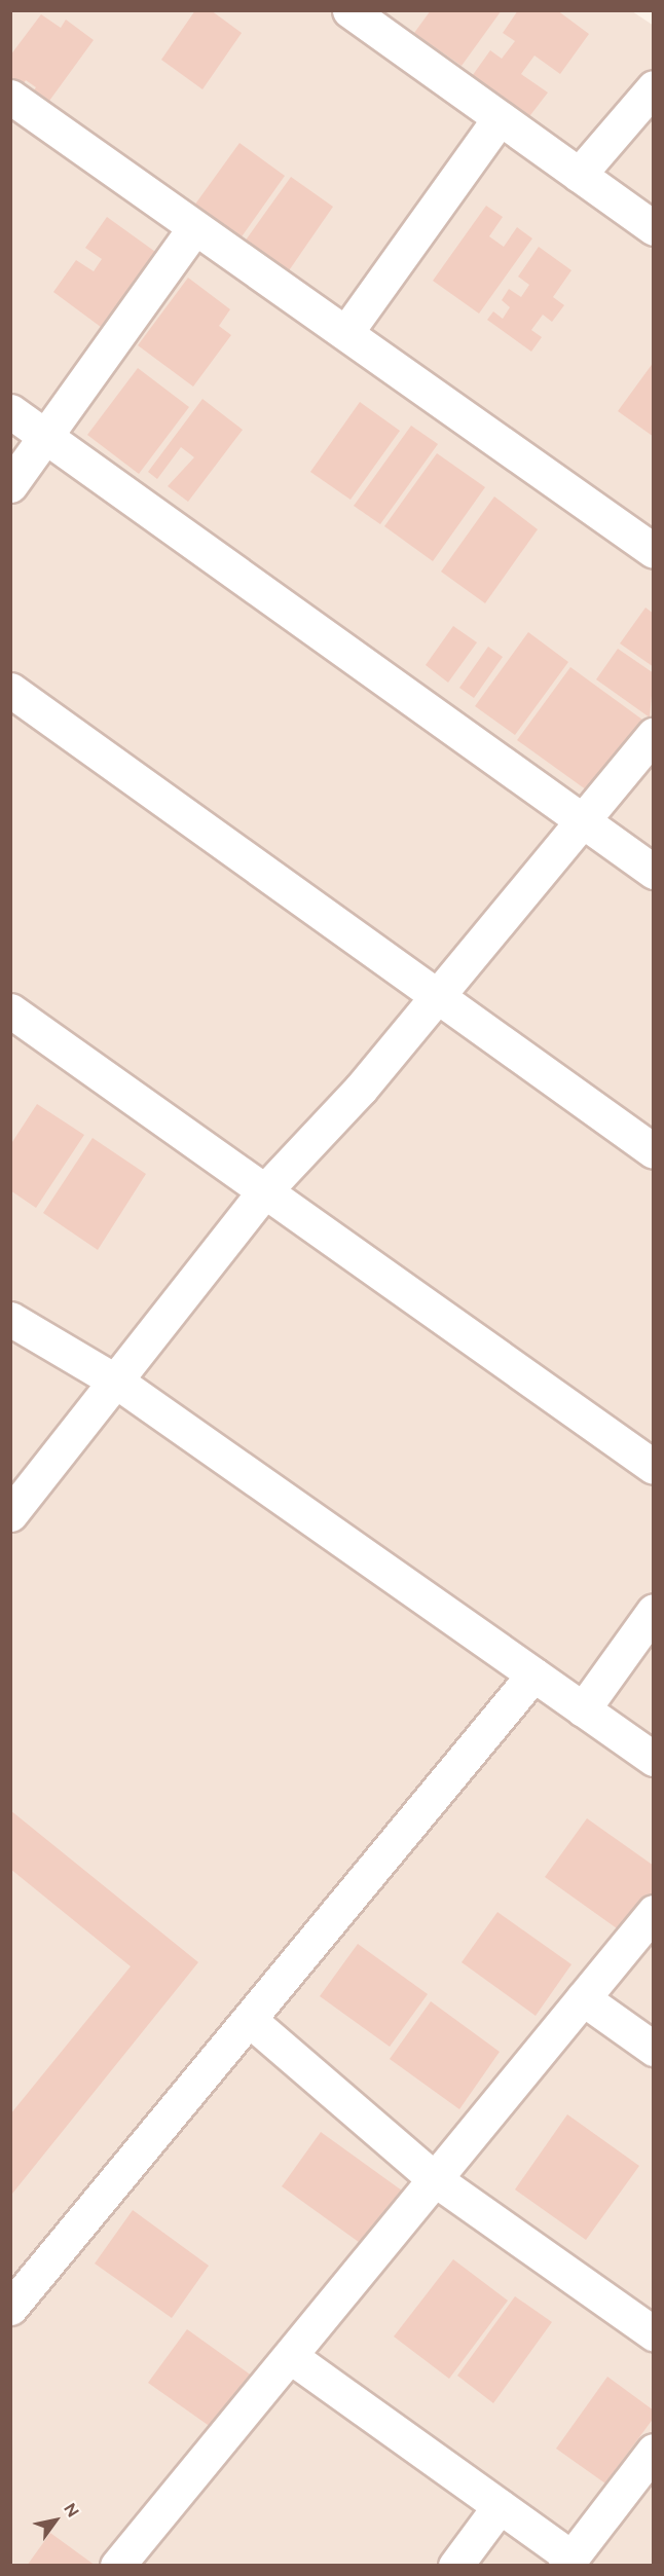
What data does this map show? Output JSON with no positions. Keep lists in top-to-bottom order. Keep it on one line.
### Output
{"north":"top right"}
